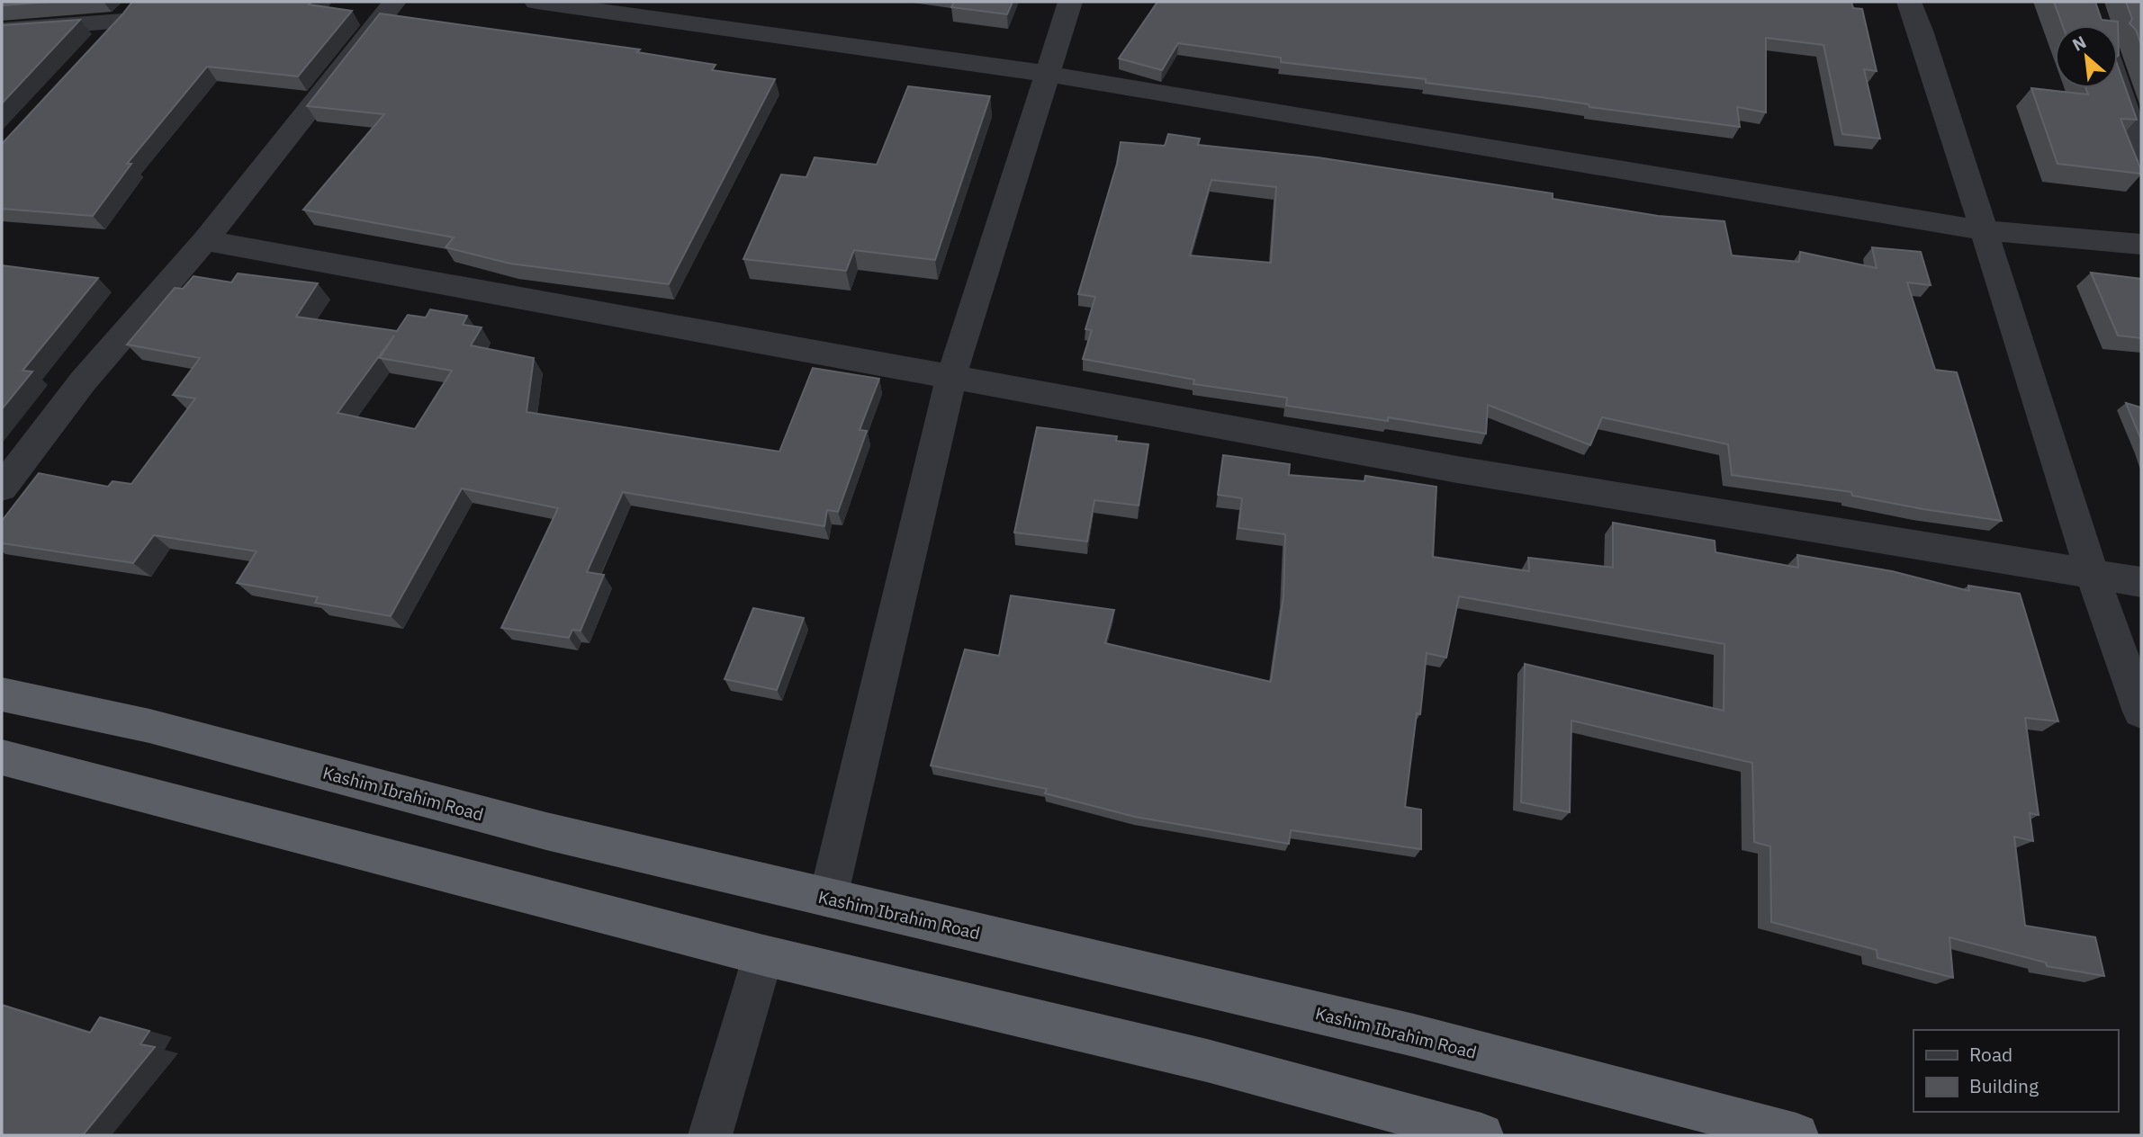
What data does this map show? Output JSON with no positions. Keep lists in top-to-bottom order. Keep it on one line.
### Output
{"streets":{"highway":["Kashim Ibrahim Road"]},"legend":["Road","Building"],"north":"top left"}
